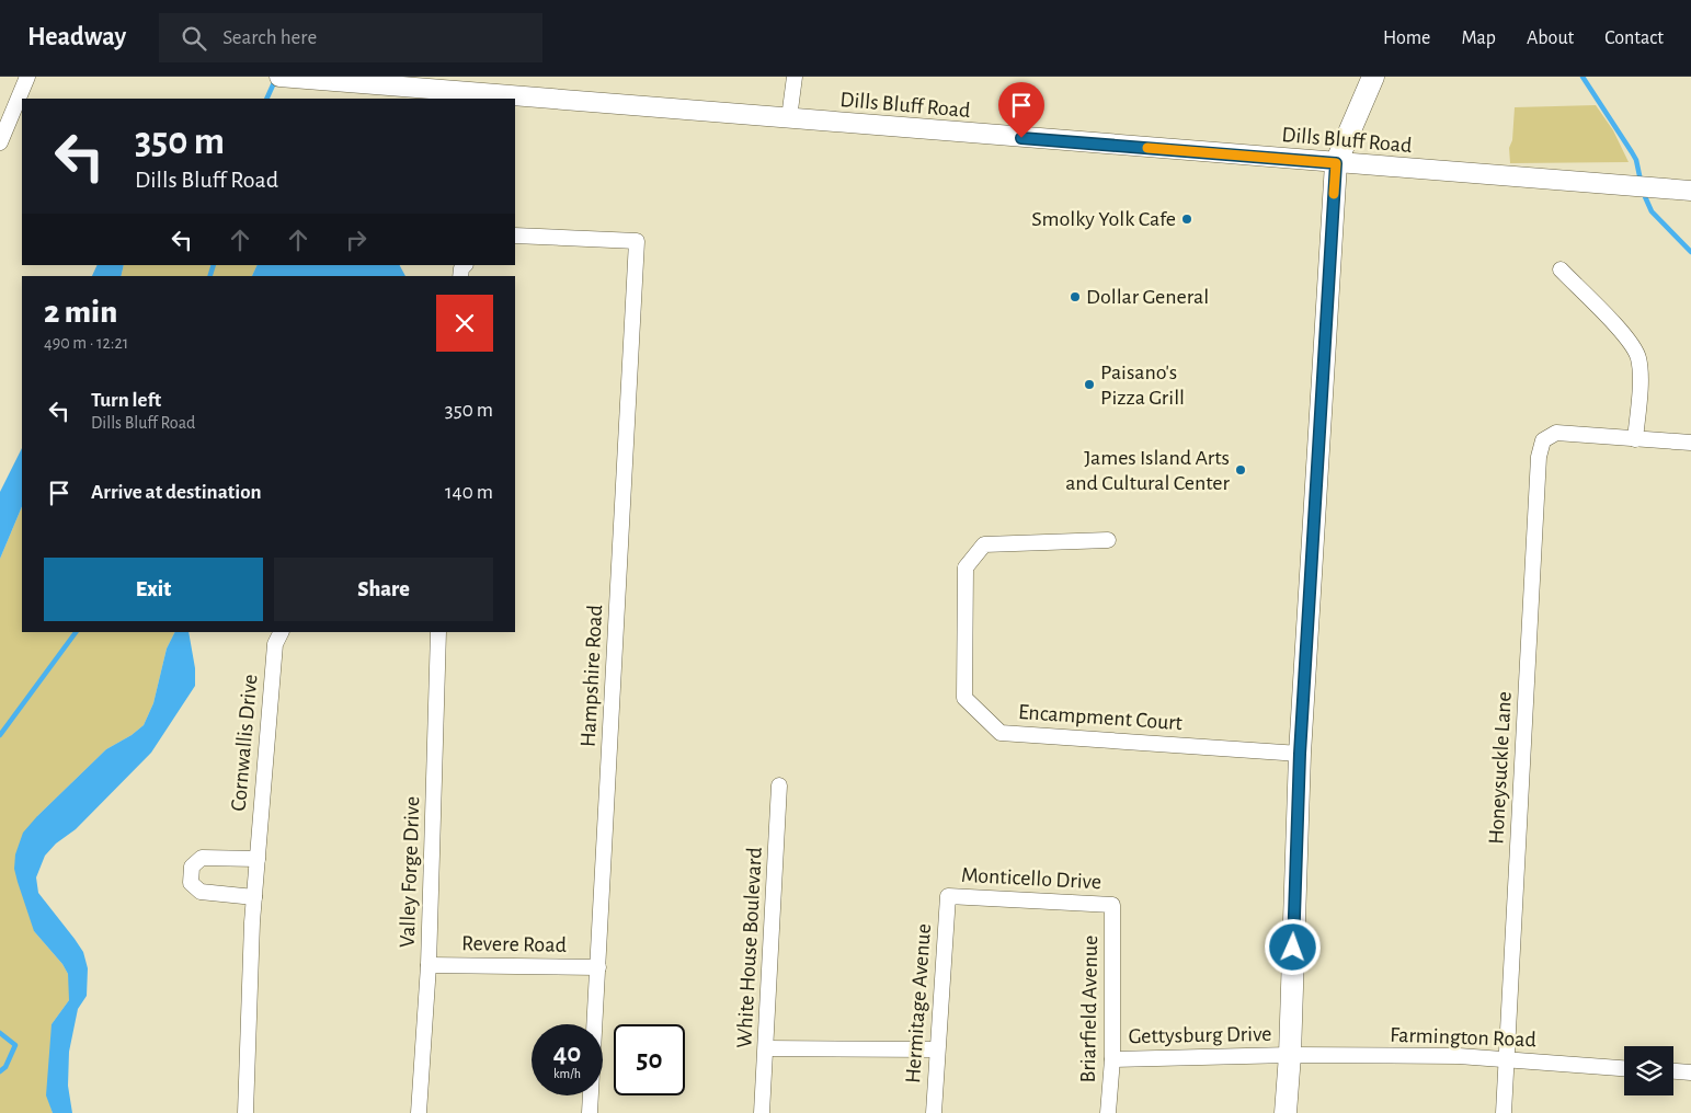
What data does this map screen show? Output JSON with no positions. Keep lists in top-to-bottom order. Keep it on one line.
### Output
{"streets":{"street":["Dills Bluff Road","Hampshire Road","Encampment Court","Cornwallis Drive","Honeysuckle Lane","Valley Forge Drive","Monticello Drive","Revere Road","White House Boulevard","Hermitage Avenue","Briarfield Avenue","Gettysburg Drive","Farmington Road"]},"crossings":[["Hampshire Road","Revere Road"],["Honeysuckle Lane","Farmington Road"],["Valley Forge Drive","Revere Road"],["Monticello Drive","Hermitage Avenue"],["Monticello Drive","Briarfield Avenue"],["Briarfield Avenue","Gettysburg Drive"],["Gettysburg Drive","Farmington Road"]],"places":["Smolky Yolk Cafe","Dollar General","Paisano's Pizza Grill","James Island Arts and Cultural Center"],"page":{"header":"Headway","search":"Search here","nav":["Home","Map","About","Contact"],"turn":["350 m","Dills Bluff Road"],"heading":["2 min","490 m · 12:21"],"list":[{"name":"Turn left","note":"Dills Bluff Road","value":"350 m"},{"name":"Arrive at destination","value":"140 m"}],"buttons":["Exit","Share"],"speed":"40 km/h","limit":"50"}}
